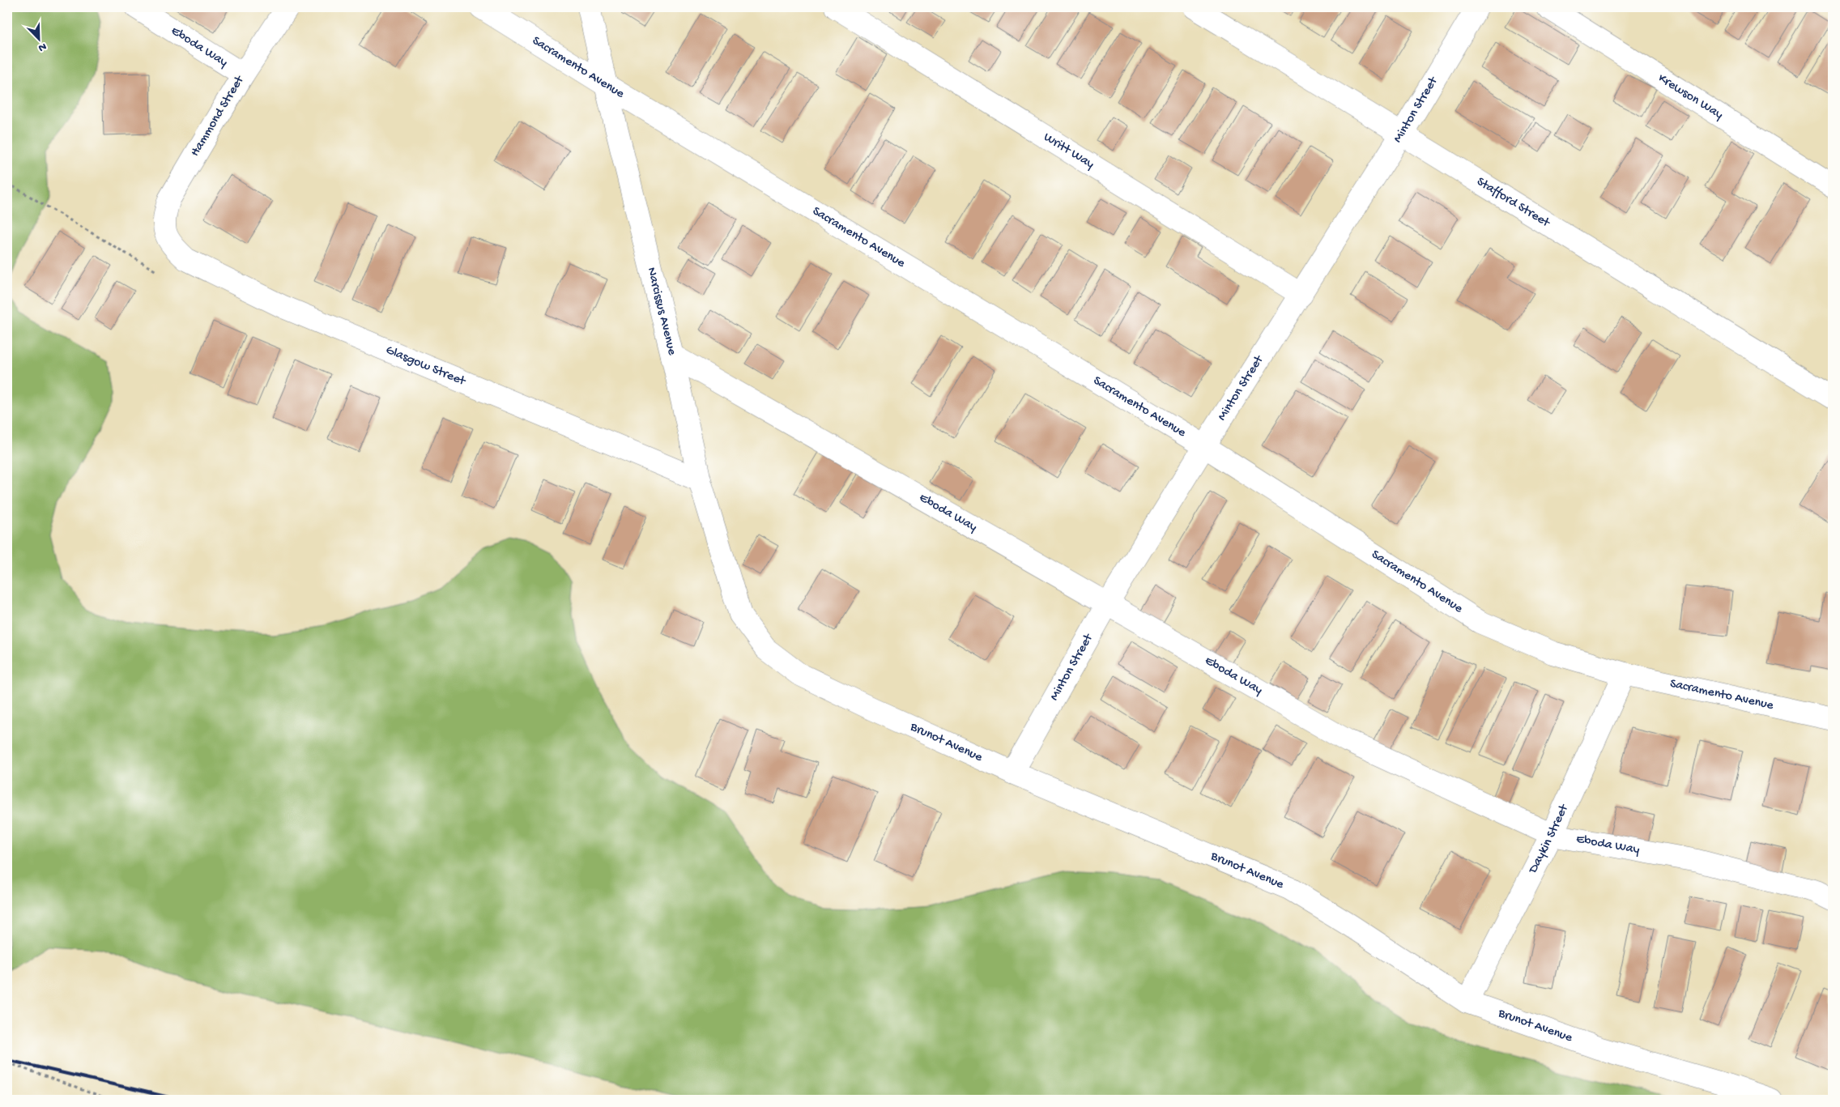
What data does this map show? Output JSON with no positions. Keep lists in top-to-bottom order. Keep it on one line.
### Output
{"streets":{"street":["Eboda Way","Sacramento Avenue","Krewson Way","Minton Street","Hammond Street","Writt Way","Stafford Street","Narcissus Avenue","Glasgow Street","Brunot Avenue","Daykin Street"]},"crossings":[["Eboda Way","Minton Street"],["Eboda Way","Hammond Street"],["Eboda Way","Narcissus Avenue"],["Eboda Way","Daykin Street"],["Sacramento Avenue","Minton Street"],["Sacramento Avenue","Narcissus Avenue"],["Sacramento Avenue","Daykin Street"],["Minton Street","Writt Way"],["Minton Street","Stafford Street"],["Minton Street","Brunot Avenue"],["Hammond Street","Glasgow Street"],["Narcissus Avenue","Glasgow Street"],["Narcissus Avenue","Brunot Avenue"],["Brunot Avenue","Daykin Street"]],"north":"bottom right"}
